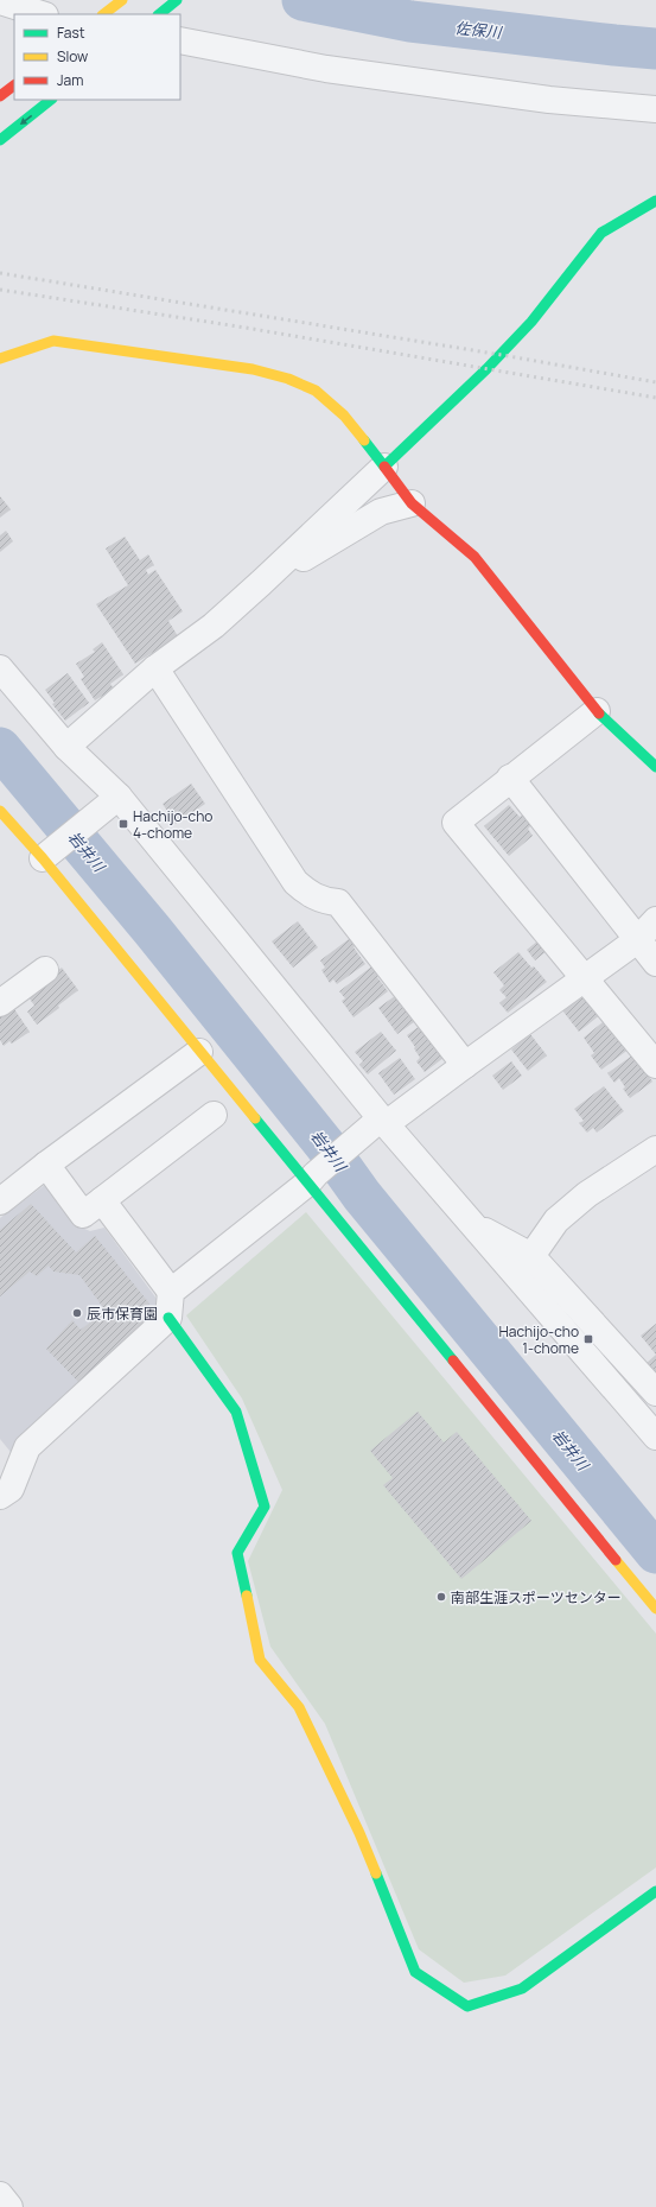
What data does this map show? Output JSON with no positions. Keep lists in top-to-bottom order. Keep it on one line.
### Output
{"water":["佐保川","岩井川"],"places":{"transit":["Hachijo-cho 4-chome","Hachijo-cho 1-chome"],"other":["辰市保育園","南部生涯スポーツセンター"]},"legend":["Fast","Slow","Jam"]}
